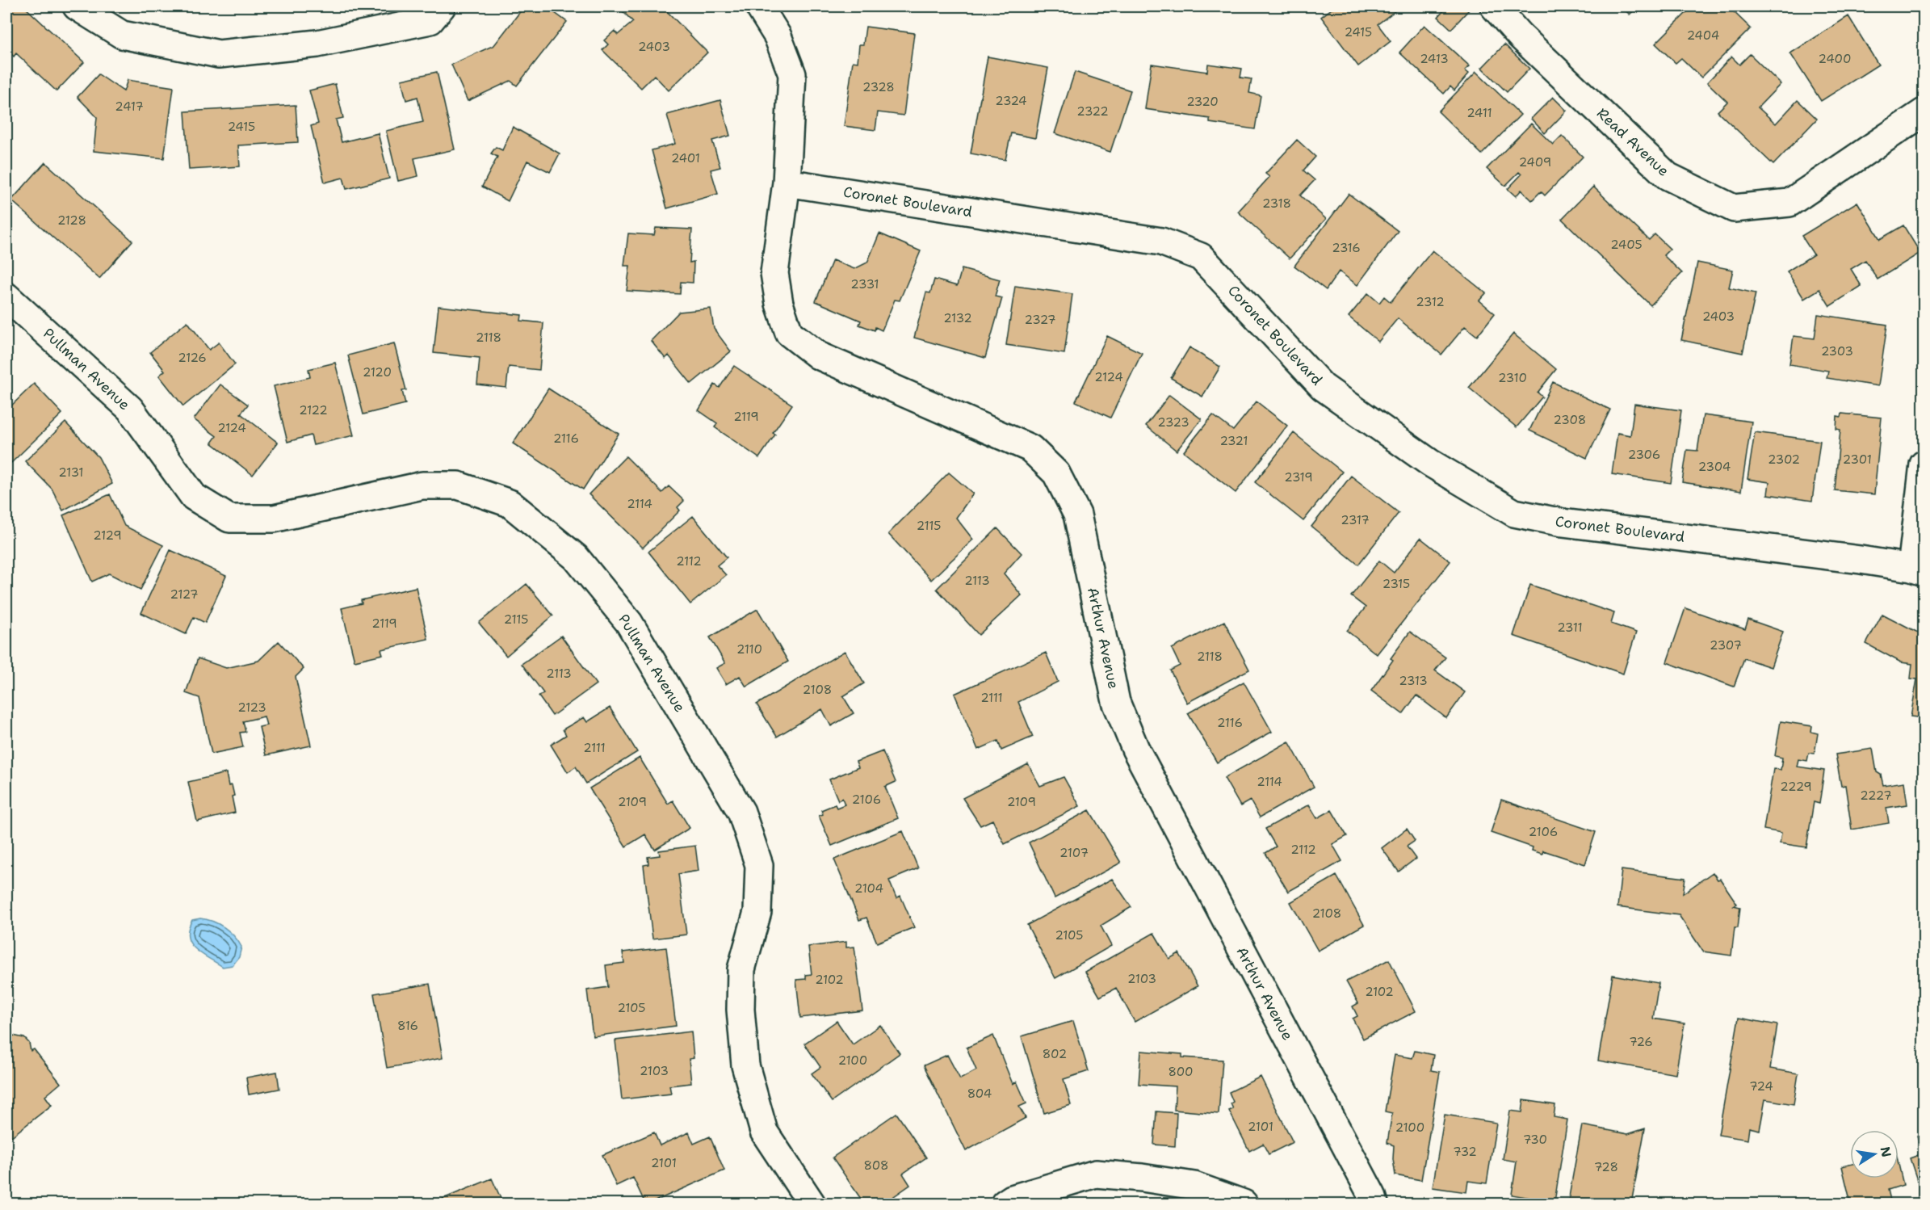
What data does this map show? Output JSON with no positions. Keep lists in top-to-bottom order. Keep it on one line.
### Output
{"streets":{"street":["Read Avenue","Coronet Boulevard","Pullman Avenue","Arthur Avenue"]},"crossings":[["Coronet Boulevard","Arthur Avenue"]],"house_numbers":["2415","2404","2403","2413","2400","2328","2324","2320","2417","2322","2411","2415","2401","2409","2318","2128","2405","2316","2331","2312","2403","2132","2327","2118","2303","2126","2120","2124","2310","2122","2119","2308","2323","2124","2116","2321","2306","2302","2301","2304","2131","2319","2114","2317","2115","2129","2112","2113","2315","2127","2115","2119","2311","2307","2110","2118","2113","2313","2108","2111","2123","2116","2111","2114","2229","2227","2106","2109","2109","2106","2112","2107","2104","2108","2105","2103","2102","2102","2105","816","726","802","2100","2103","800","724","804","2101","2100","730","732","2101","808","728"],"north":"right"}
